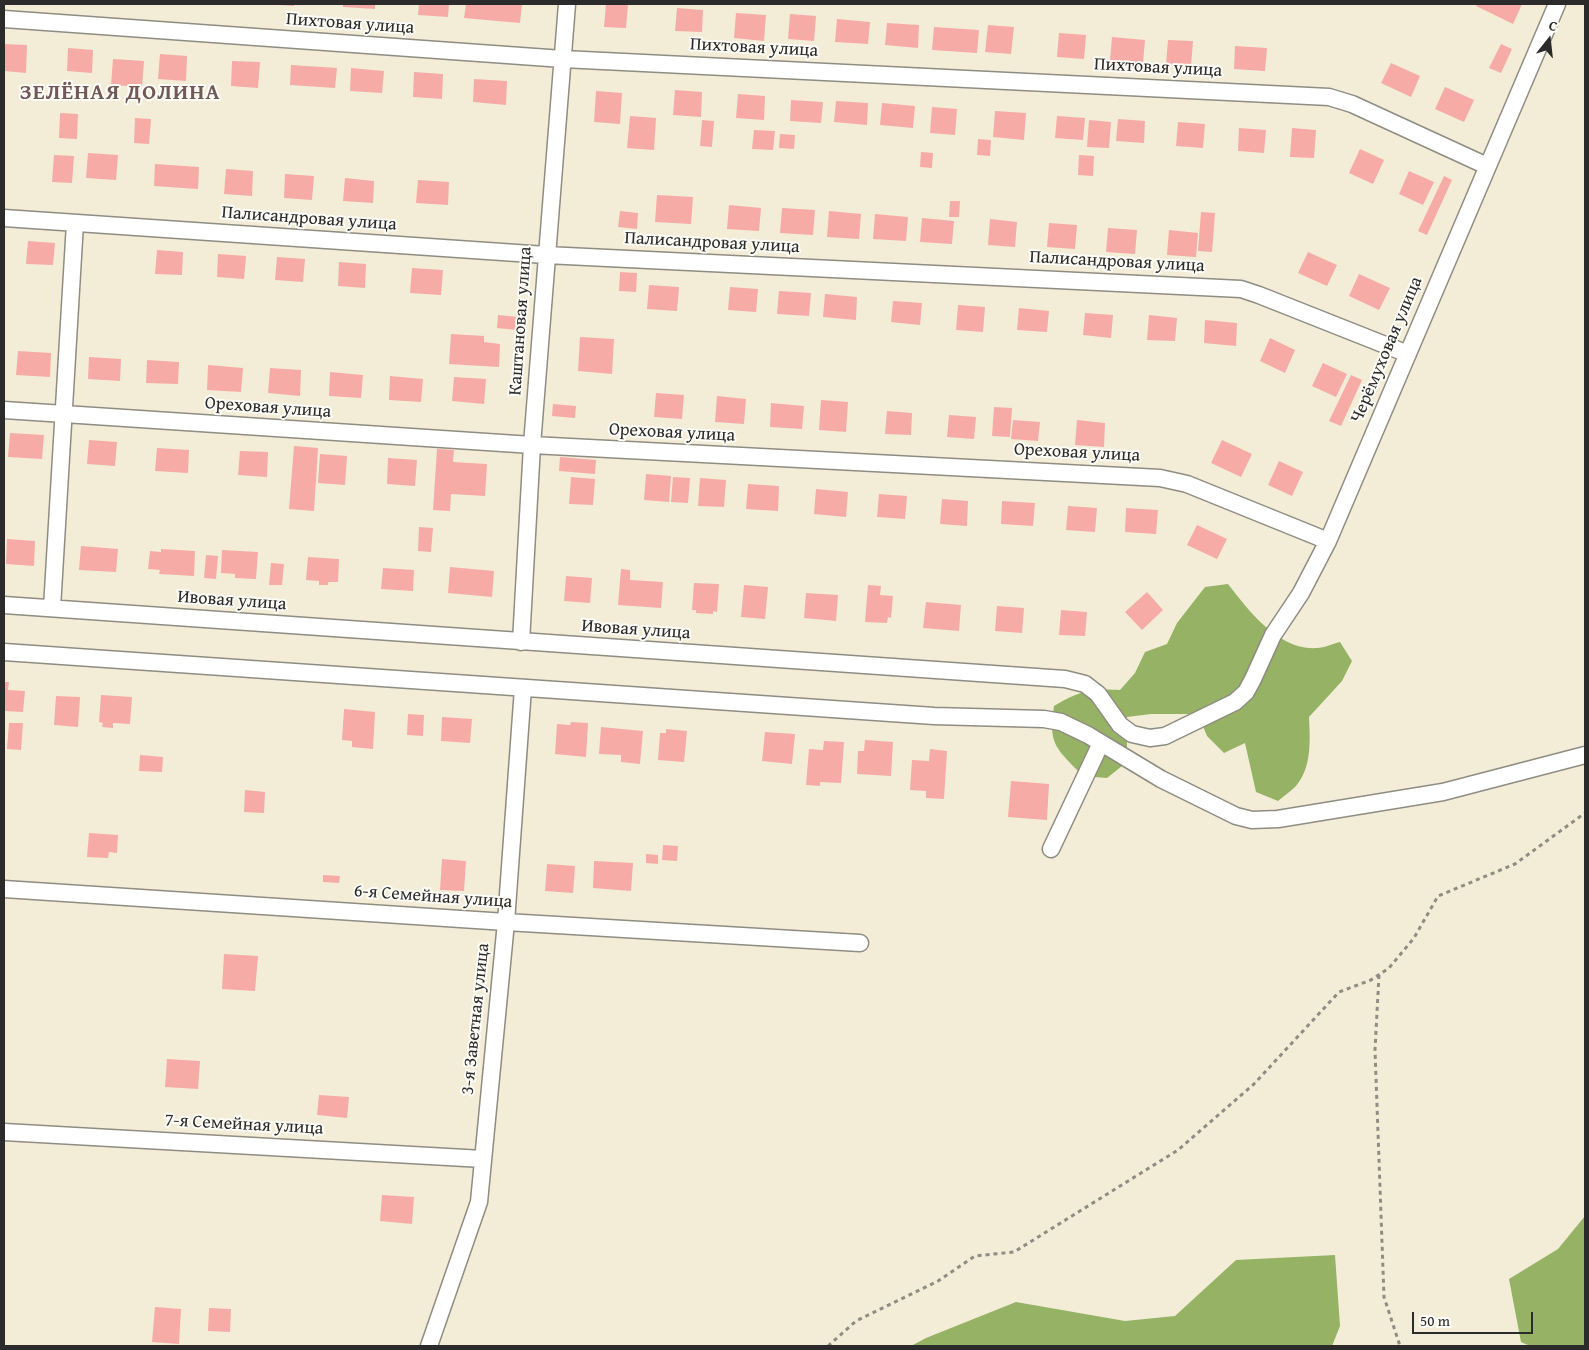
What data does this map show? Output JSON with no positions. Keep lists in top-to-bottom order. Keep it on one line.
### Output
{"streets":{"street":["Пихтовая улица","Палисандровая улица","Каштановая улица","Черёмуховая улица","Ореховая улица","Ивовая улица","6-я Семейная улица","3-я Заветная улица","7-я Семейная улица"]},"crossings":[["Пихтовая улица","Каштановая улица"],["Пихтовая улица","Черёмуховая улица"],["Палисандровая улица","Каштановая улица"],["Палисандровая улица","Черёмуховая улица"],["Каштановая улица","Ореховая улица"],["Каштановая улица","Ивовая улица"],["Черёмуховая улица","Ореховая улица"],["Черёмуховая улица","Ивовая улица"],["6-я Семейная улица","3-я Заветная улица"],["3-я Заветная улица","7-я Семейная улица"]],"districts":["ЗЕЛЁНАЯ ДОЛИНА"],"scale_bar":"50 m","north":"top"}
